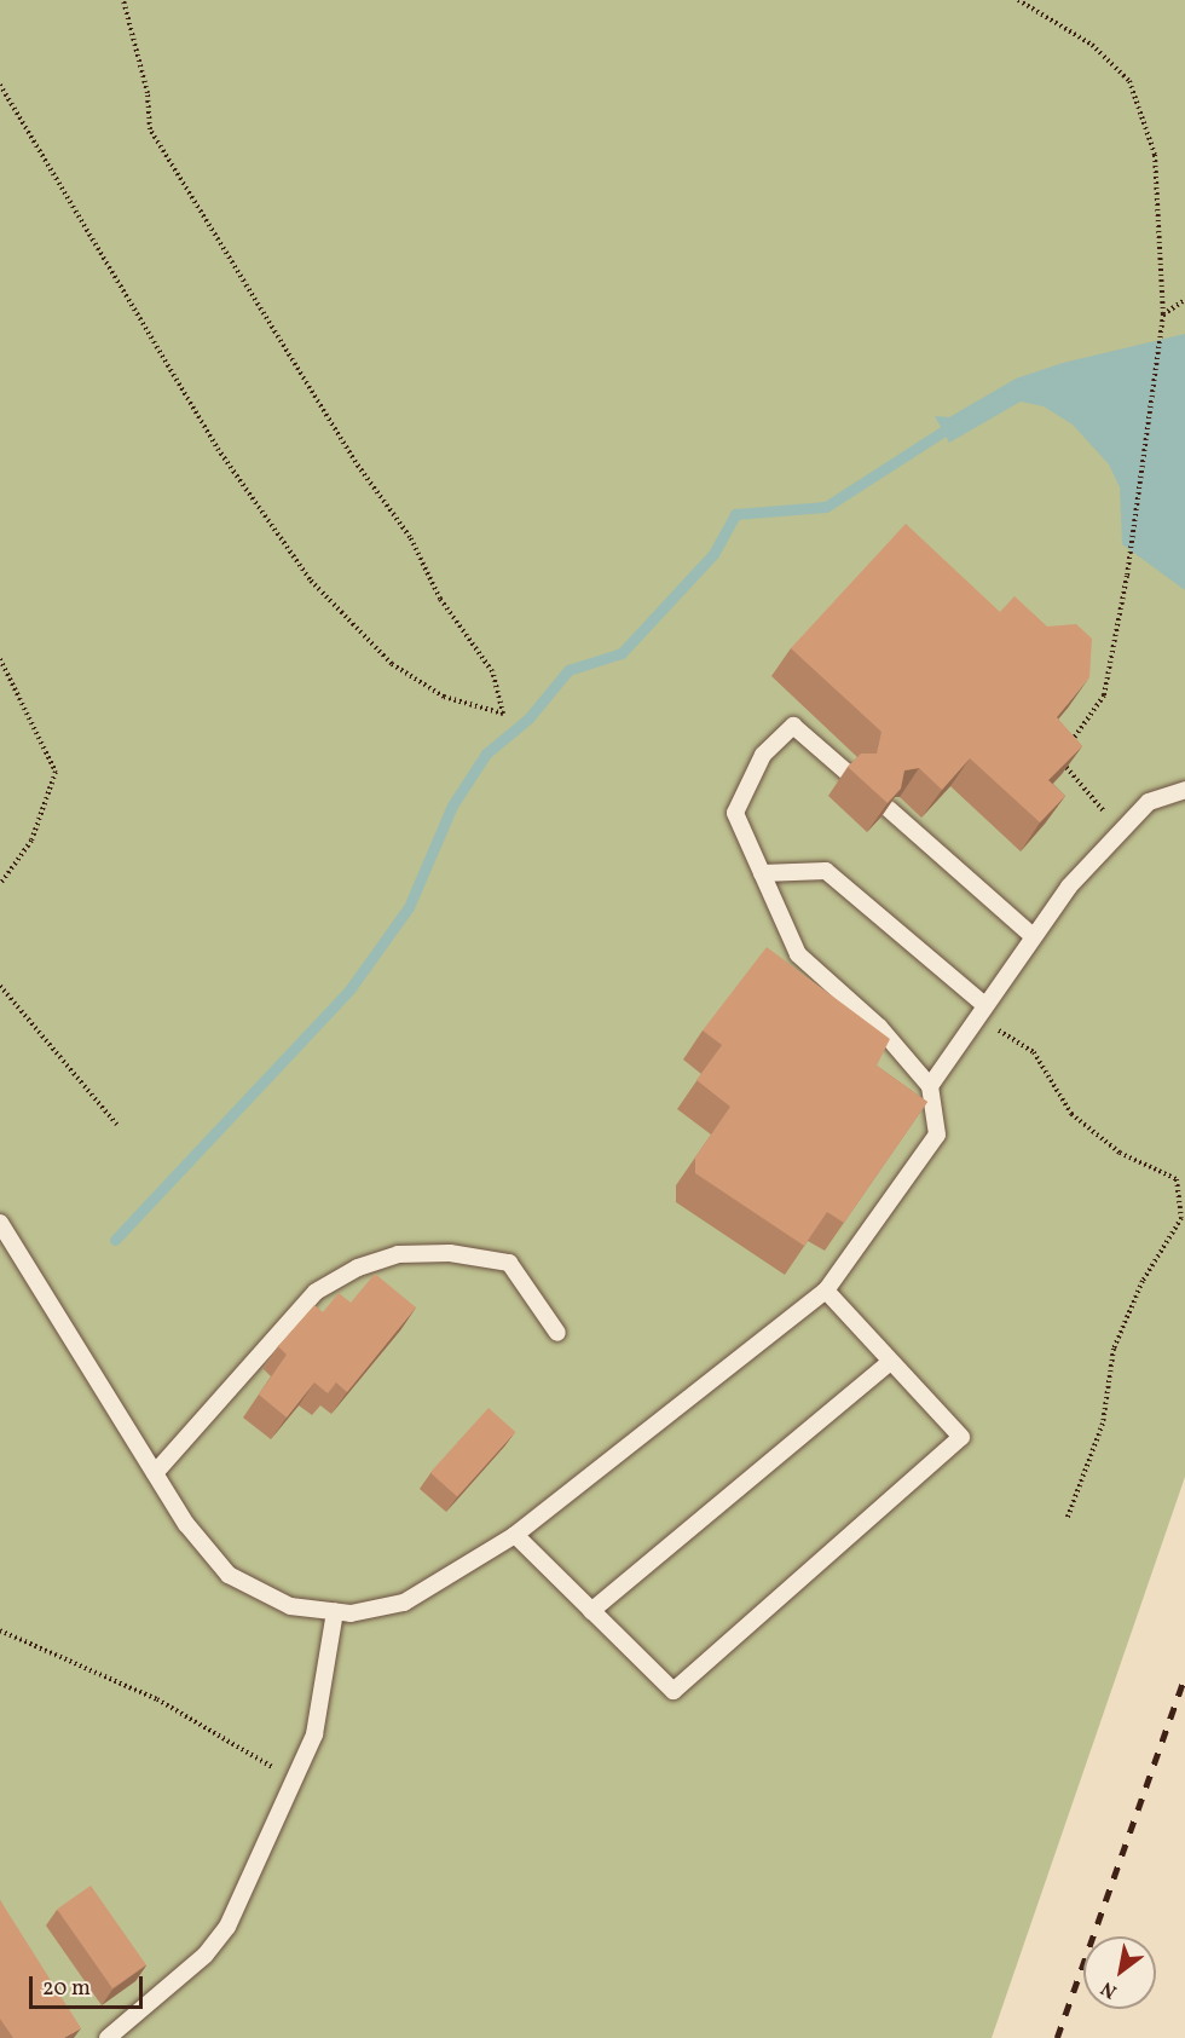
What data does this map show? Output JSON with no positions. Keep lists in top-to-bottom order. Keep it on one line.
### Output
{"scale_bar":"20 m","north":"bottom left"}
